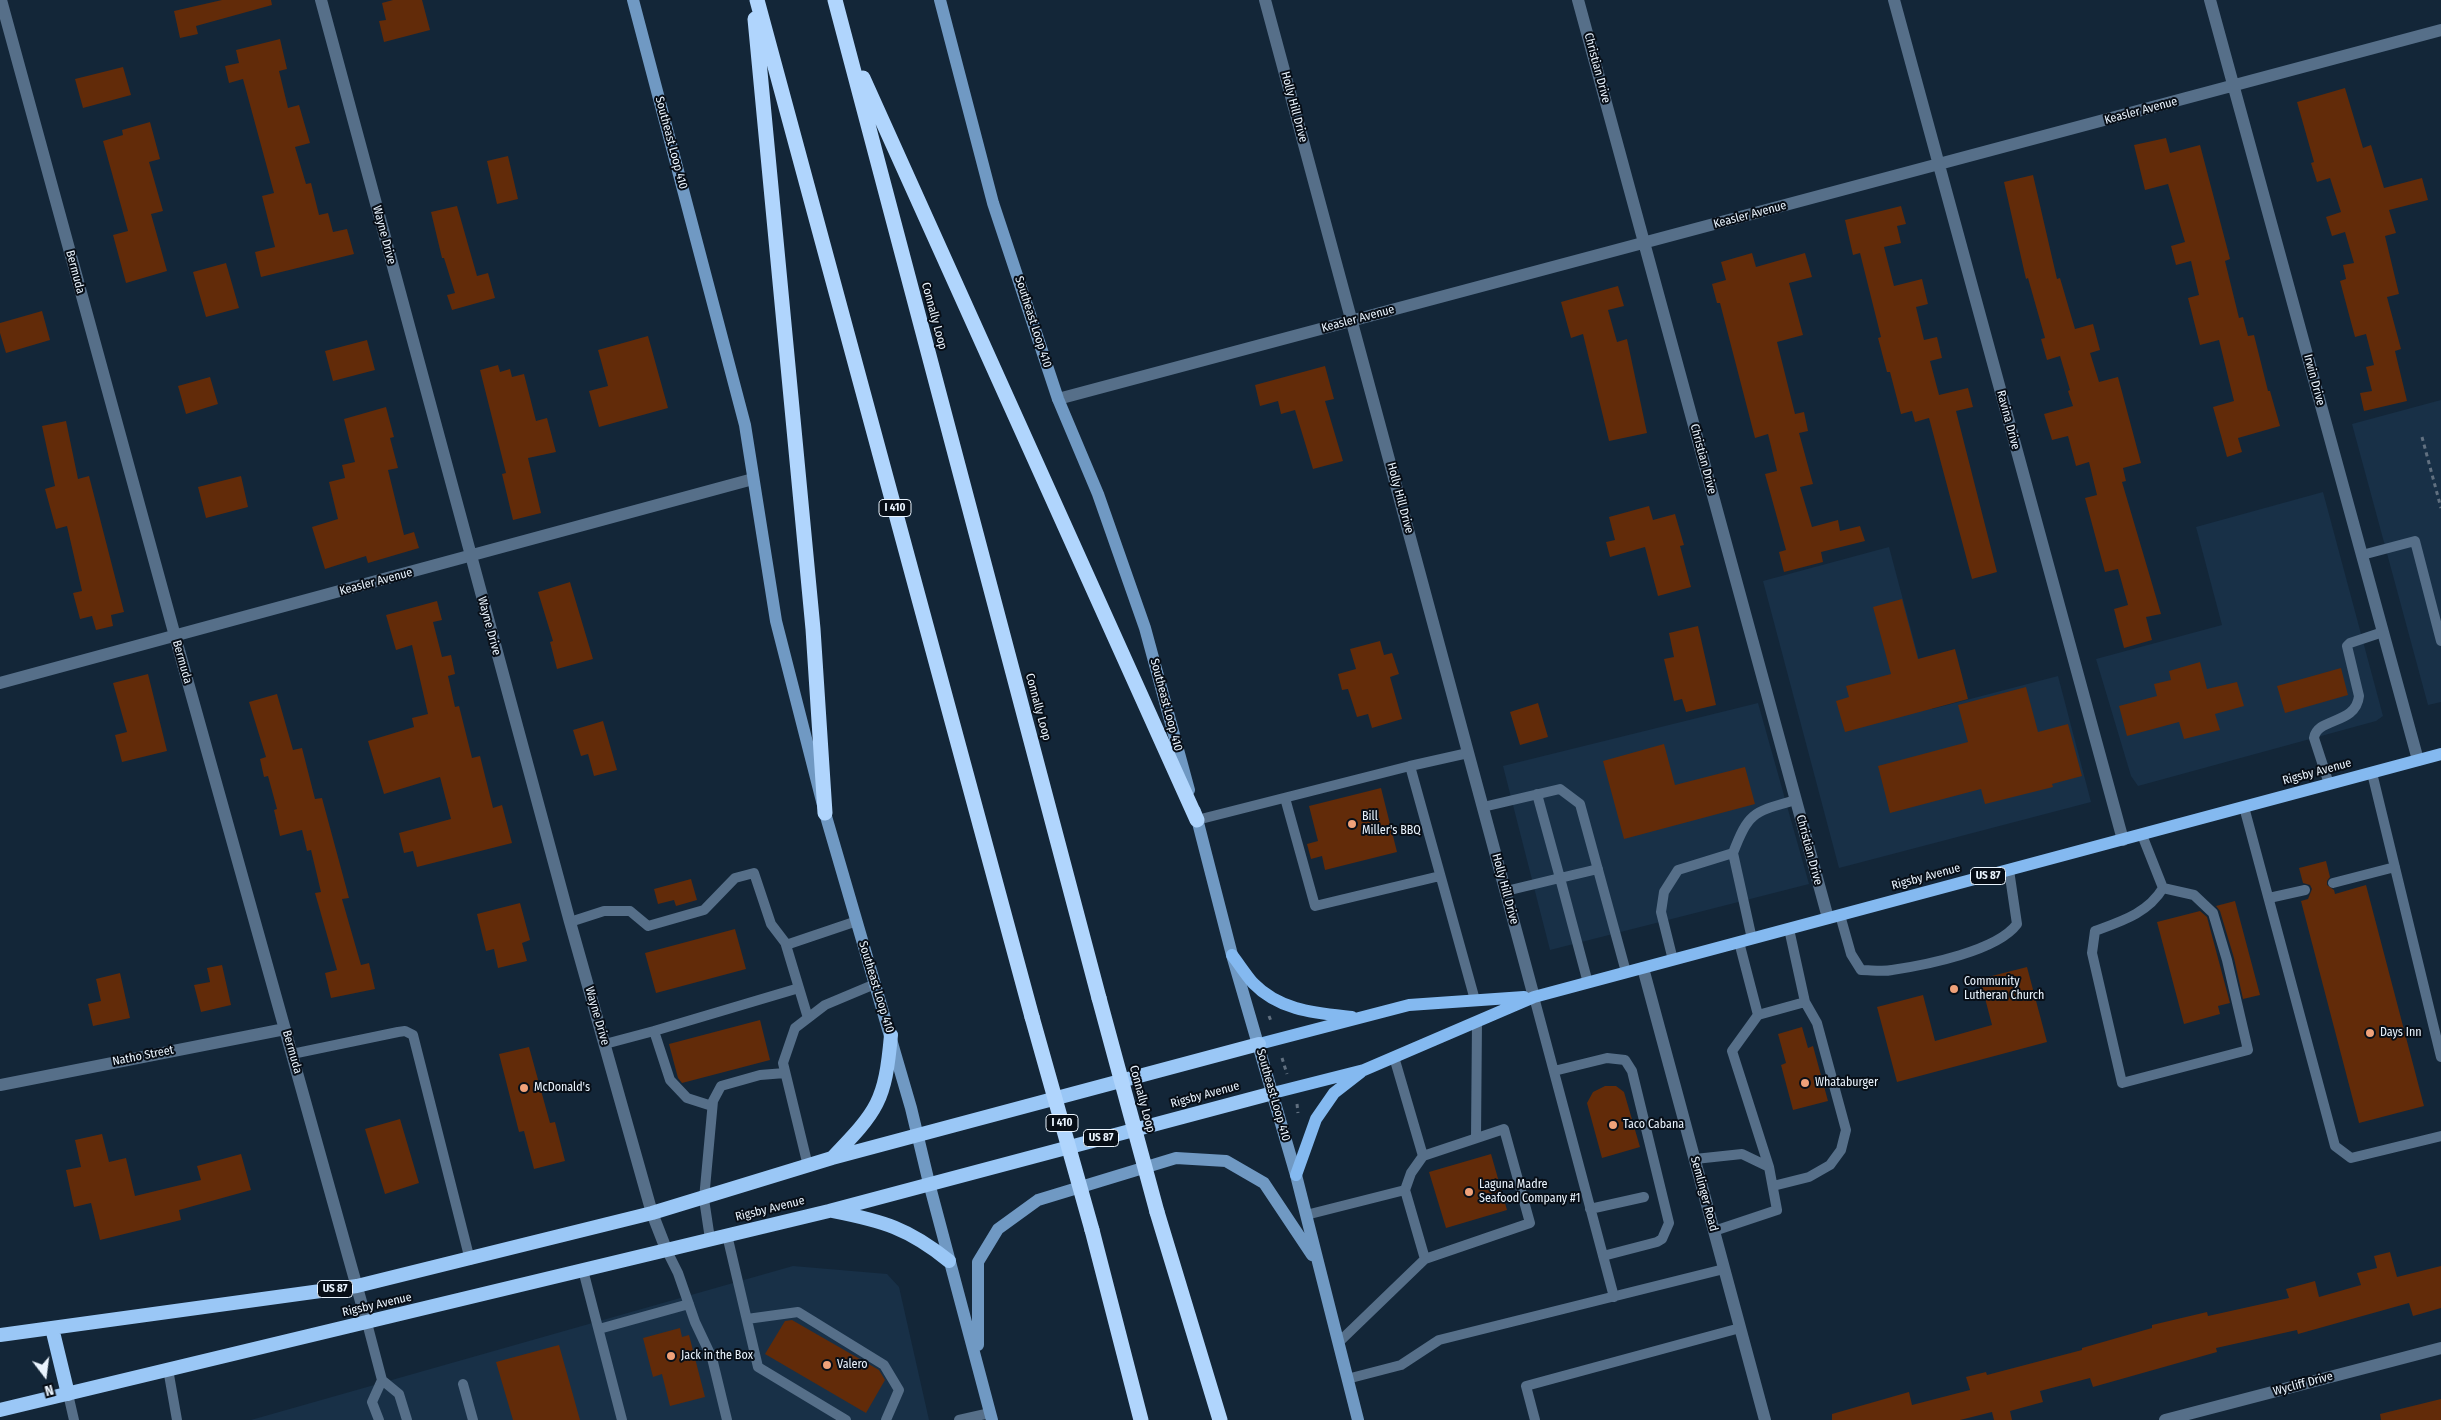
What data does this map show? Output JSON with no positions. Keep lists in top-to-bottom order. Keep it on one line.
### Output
{"streets":{"highway":["Connally Loop","I 410","Rigsby Avenue","US 87"],"main road":["Southeast Loop 410"],"street":["Christian Drive","Holly Hill Drive","Keasler Avenue","Wayne Drive","Bermuda","Irwin Drive","Ravina Drive","Natho Street","Semlinger Road","Wycliff Drive"]},"crossings":[["Christian Drive","Keasler Avenue"],["Christian Drive","Rigsby Avenue"],["Holly Hill Drive","Keasler Avenue"],["Holly Hill Drive","Rigsby Avenue"],["Keasler Avenue","Southeast Loop 410"],["Keasler Avenue","Wayne Drive"],["Keasler Avenue","Bermuda"],["Keasler Avenue","Irwin Drive"],["Keasler Avenue","Ravina Drive"],["Southeast Loop 410","Rigsby Avenue"],["Wayne Drive","Rigsby Avenue"],["Bermuda","Rigsby Avenue"],["Bermuda","Natho Street"],["Irwin Drive","Rigsby Avenue"],["Ravina Drive","Rigsby Avenue"],["Rigsby Avenue","Semlinger Road"]],"places":["Bill Miller's BBQ","Community Lutheran Church","Days Inn","Whataburger","McDonald's","Taco Cabana","Laguna Madre Seafood Company #1","Jack in the Box","Valero"],"north":"bottom"}
